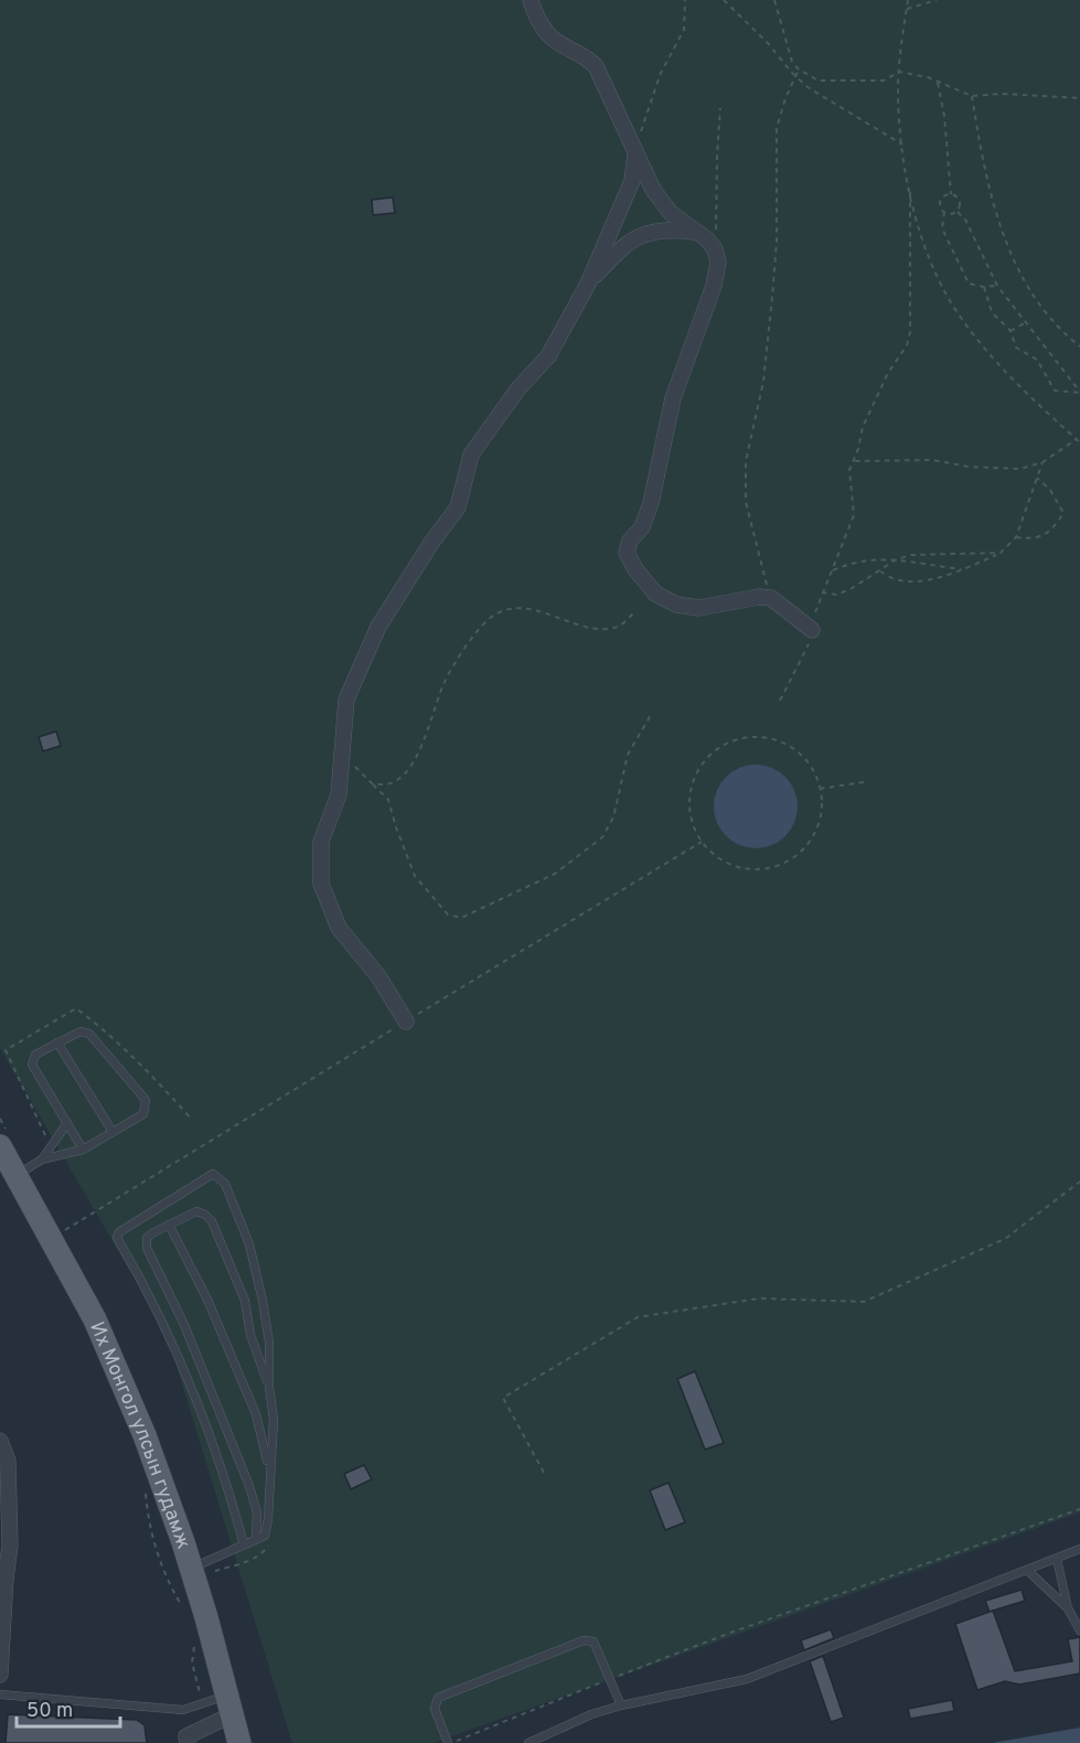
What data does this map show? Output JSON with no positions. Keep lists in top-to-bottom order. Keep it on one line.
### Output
{"streets":{"main road":["Их Монгол улсын гудамж"]},"scale_bar":"50 m"}
